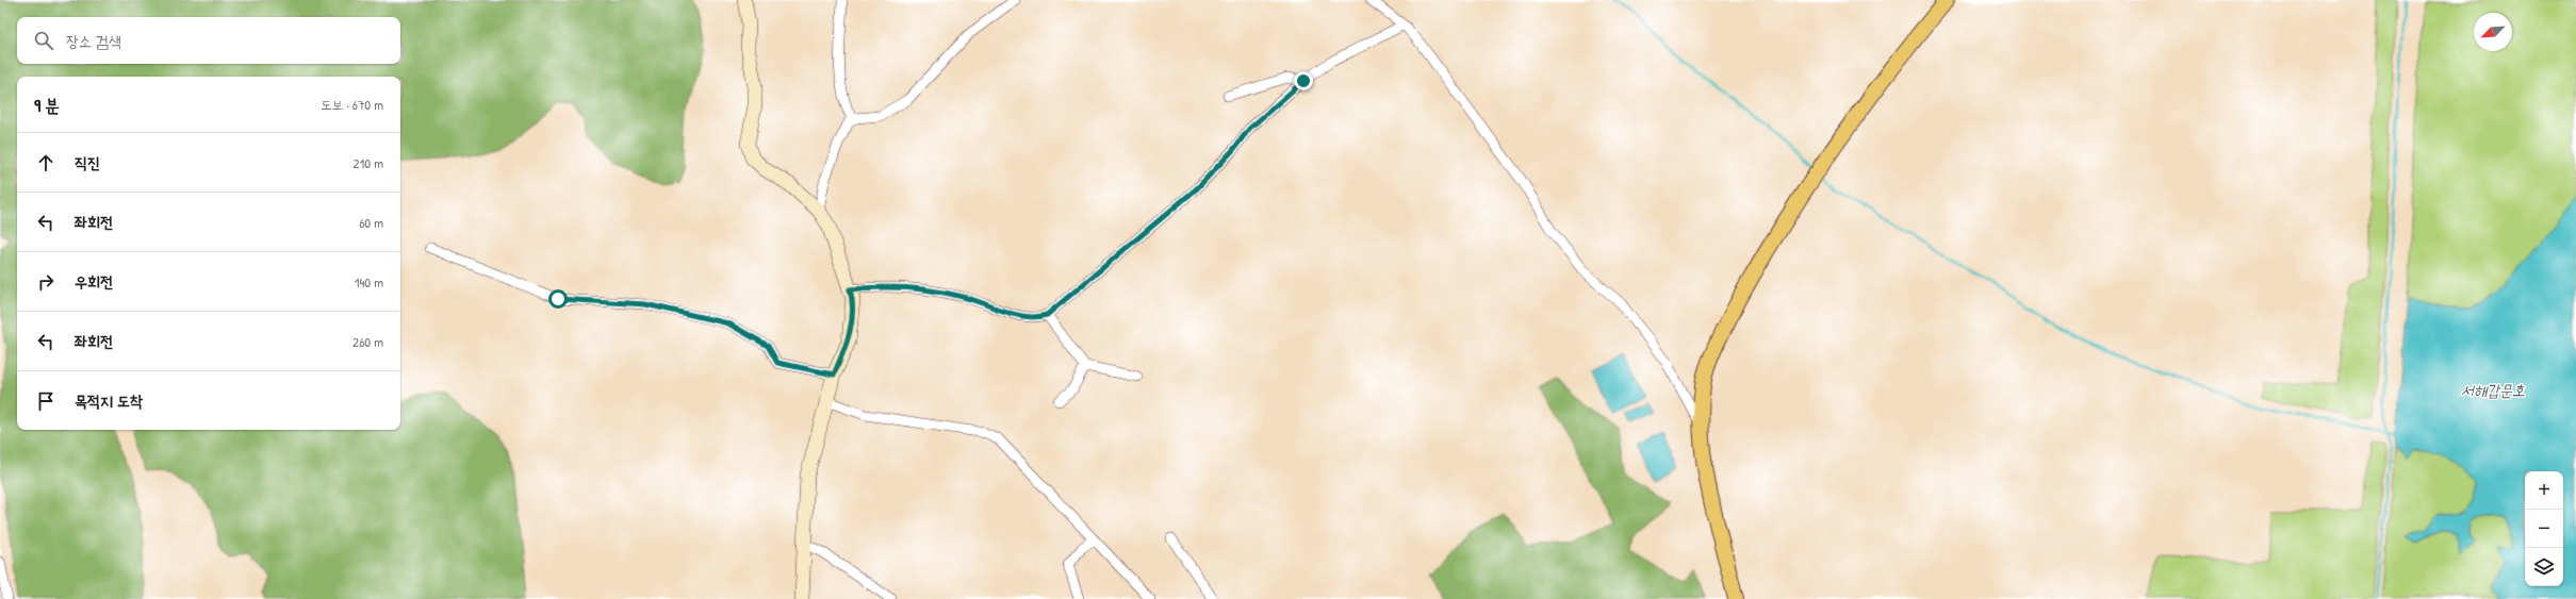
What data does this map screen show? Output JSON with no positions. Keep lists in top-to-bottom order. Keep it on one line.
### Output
{"water":["서해갑문호"],"north":"bottom left","page":{"search":"장소 검색","heading":["9 분","도보 · 670 m"],"list":[["직진","210 m"],["좌회전","60 m"],["우회전","140 m"],["좌회전","260 m"],"목적지 도착"],"map_buttons":["+","−"]}}
